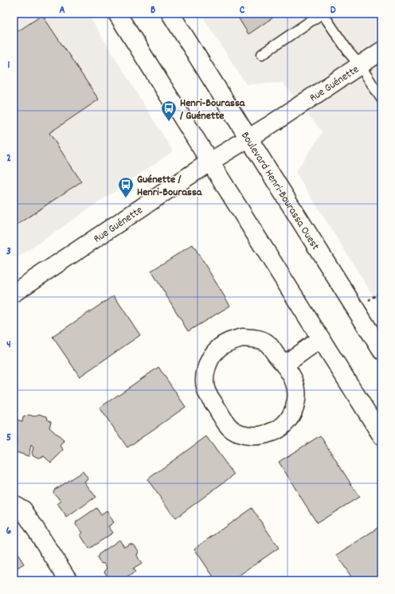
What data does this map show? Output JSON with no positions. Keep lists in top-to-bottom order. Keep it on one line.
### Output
{"streets":{"main road":["Rue Guénette","Boulevard Henri-Bourassa Ouest"]},"crossings":[["Rue Guénette","Boulevard Henri-Bourassa Ouest"]],"places":{"bus stop":["Henri-Bourassa / Guénette","Guénette / Henri-Bourassa"]},"grid":{"columns":["A","B","C","D"],"rows":["1","2","3","4","5","6"]}}
